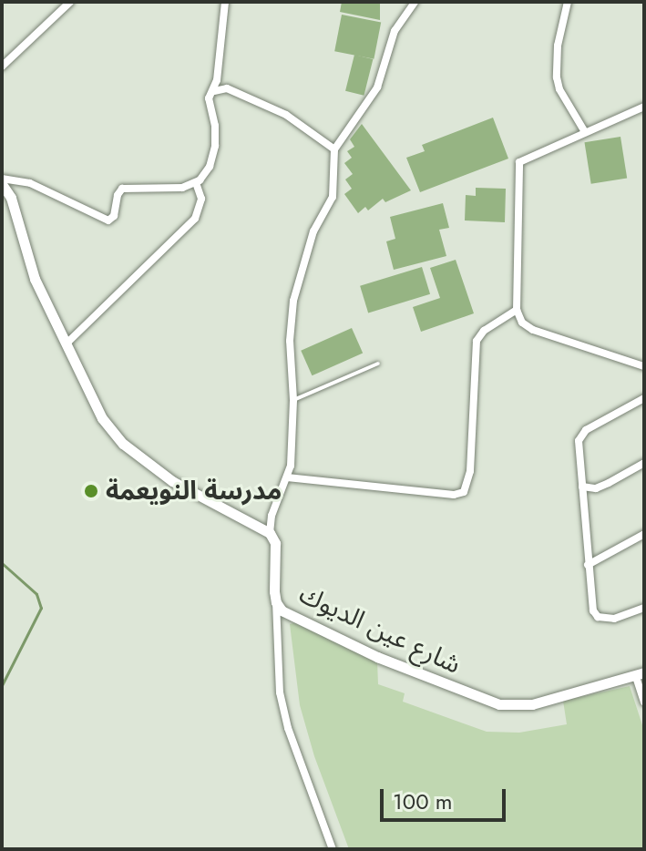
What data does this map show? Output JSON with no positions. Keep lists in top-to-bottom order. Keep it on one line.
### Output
{"streets":{"street":["شارع عين الديوك"]},"places":["مدرسة النويعمة"],"scale_bar":"100 m"}
